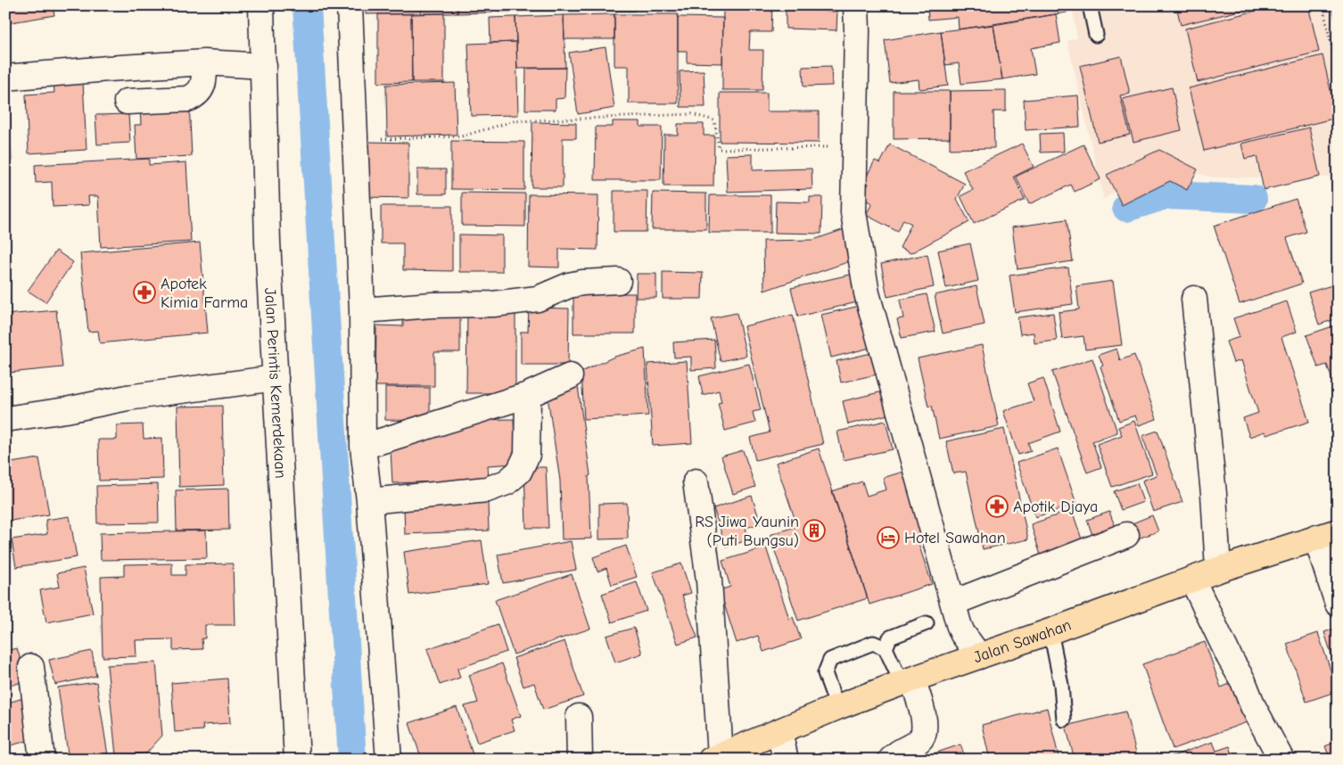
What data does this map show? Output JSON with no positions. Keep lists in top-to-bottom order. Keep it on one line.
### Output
{"streets":{"main road":["Jalan Sawahan"],"street":["Jalan Perintis Kemerdekaan"]},"places":{"pharmacy":["Apotek Kimia Farma","Apotik Djaya"],"building":["RS Jiwa Yaunin (Puti Bungsu)"],"hotel":["Hotel Sawahan"]}}
